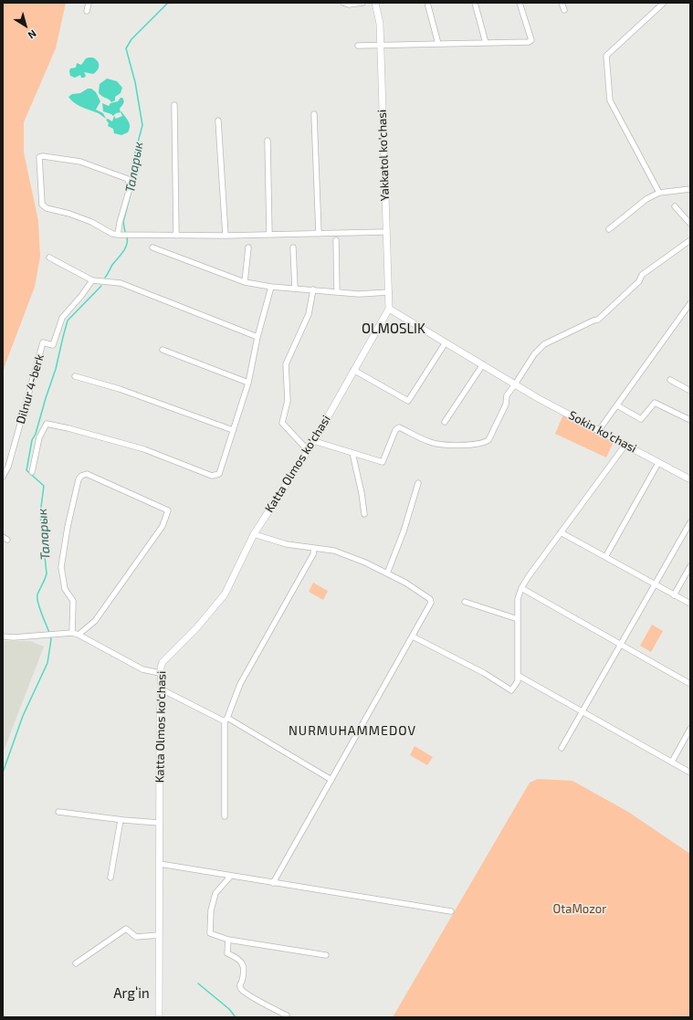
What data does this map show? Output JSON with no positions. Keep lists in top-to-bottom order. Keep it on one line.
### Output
{"streets":{"street":["Yakkatol ko'chasi","Dilnur 4-berk","Sokin ko'chasi","Katta Olmos ko'chasi"]},"crossings":[["Yakkatol ko'chasi","Sokin ko'chasi"],["Yakkatol ko'chasi","Katta Olmos ko'chasi"],["Sokin ko'chasi","Katta Olmos ko'chasi"]],"districts":["OLMOSLIK","NURMUHAMMEDOV","Argʻin"],"water":["Таларык"],"parks":["OtaMozor"],"north":"bottom right"}
